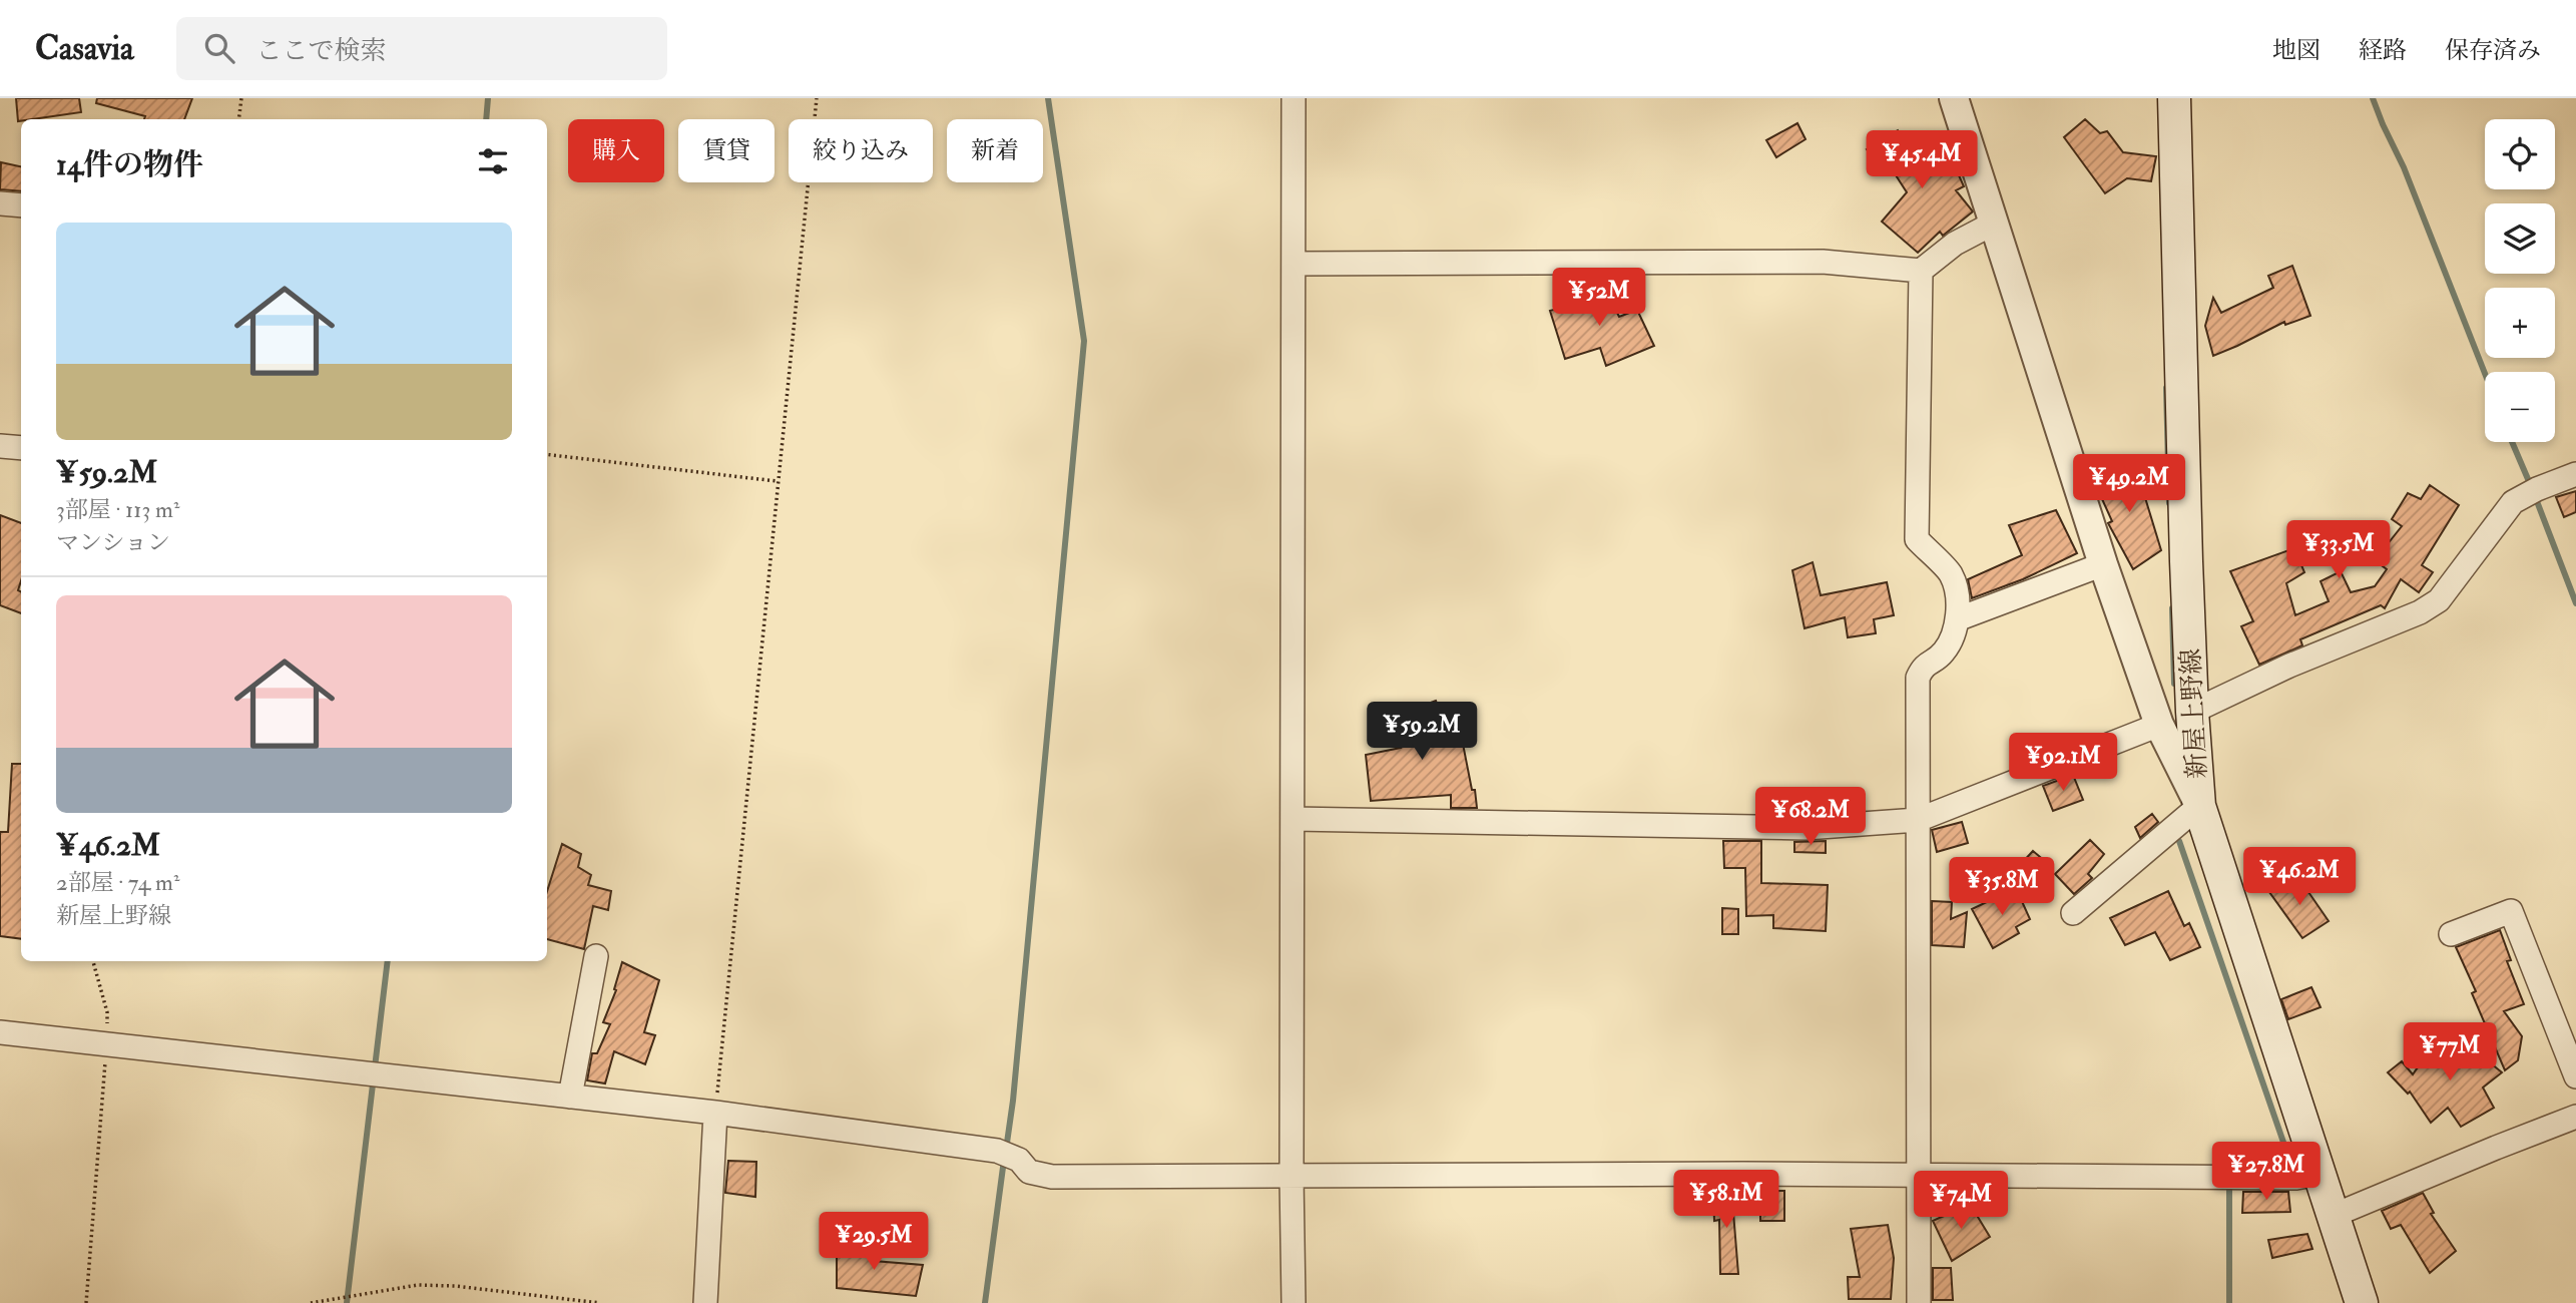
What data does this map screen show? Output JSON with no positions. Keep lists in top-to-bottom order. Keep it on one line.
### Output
{"streets":{"main road":["新屋上野線"]},"page":{"header":"Casavia","search":"ここで検索","nav":["地図","経路","保存済み"],"map_buttons":["+","−"],"chip":["購入","賃貸","絞り込み","新着"],"heading":"14件の物件","price":["¥45.4M","¥52M","¥49.2M","¥33.5M","¥59.2M","¥92.1M","¥68.2M","¥46.2M","¥35.8M","¥77M","¥27.8M","¥58.1M","¥74M","¥29.5M"],"list":[{"name":"¥59.2M","note":"3部屋 · 113 m² · マンション"},{"name":"¥46.2M","note":"2部屋 · 74 m² · 新屋上野線"}]}}
